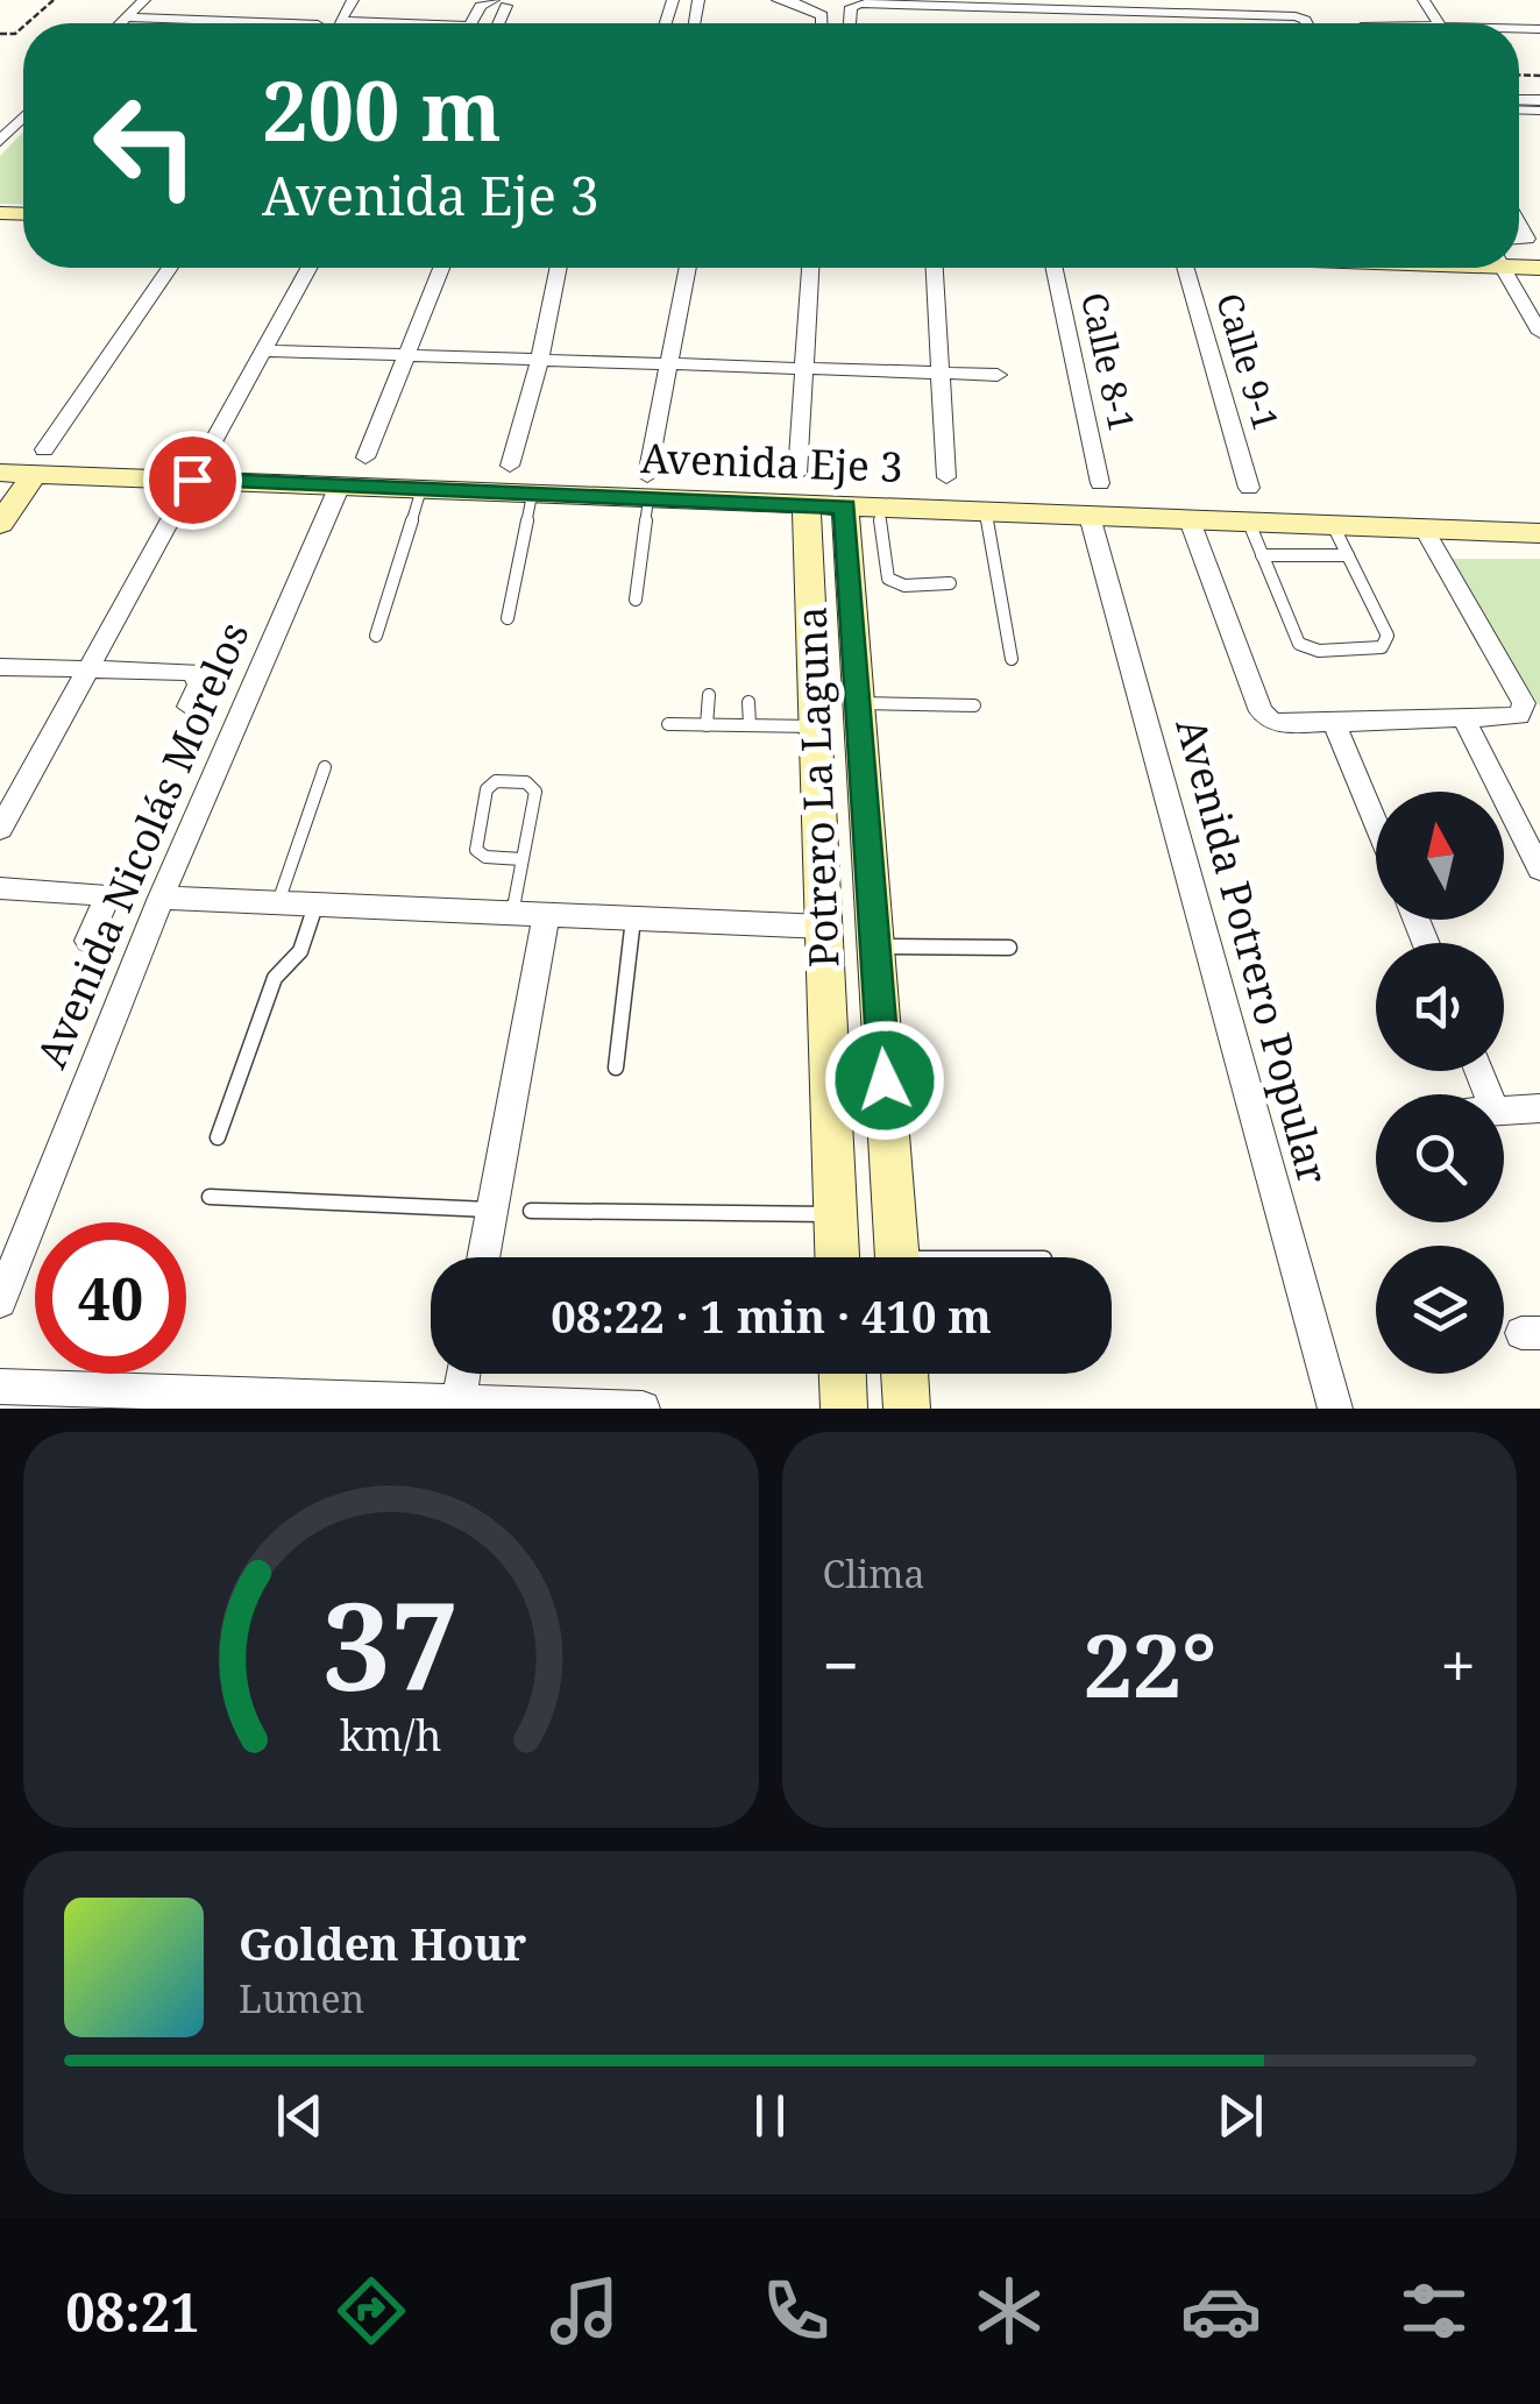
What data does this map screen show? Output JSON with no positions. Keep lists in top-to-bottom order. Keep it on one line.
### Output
{"streets":{"street":["Calle 8-1","Calle 9-1","Avenida Eje 3","Potrero La Laguna","Avenida Nicolás Morelos","Avenida Potrero Popular"]},"crossings":[["Avenida Eje 3","Potrero La Laguna"],["Avenida Eje 3","Avenida Nicolás Morelos"],["Avenida Eje 3","Avenida Potrero Popular"]],"north":"top","page":{"turn":["200 m","Avenida Eje 3"],"limit":"40","trip":"08:22 · 1 min · 410 m","tile":"Clima","heat":["−","22°","+"],"song":["Golden Hour","Lumen"],"tabs":"08:21","gauge":["37","km/h"]}}
